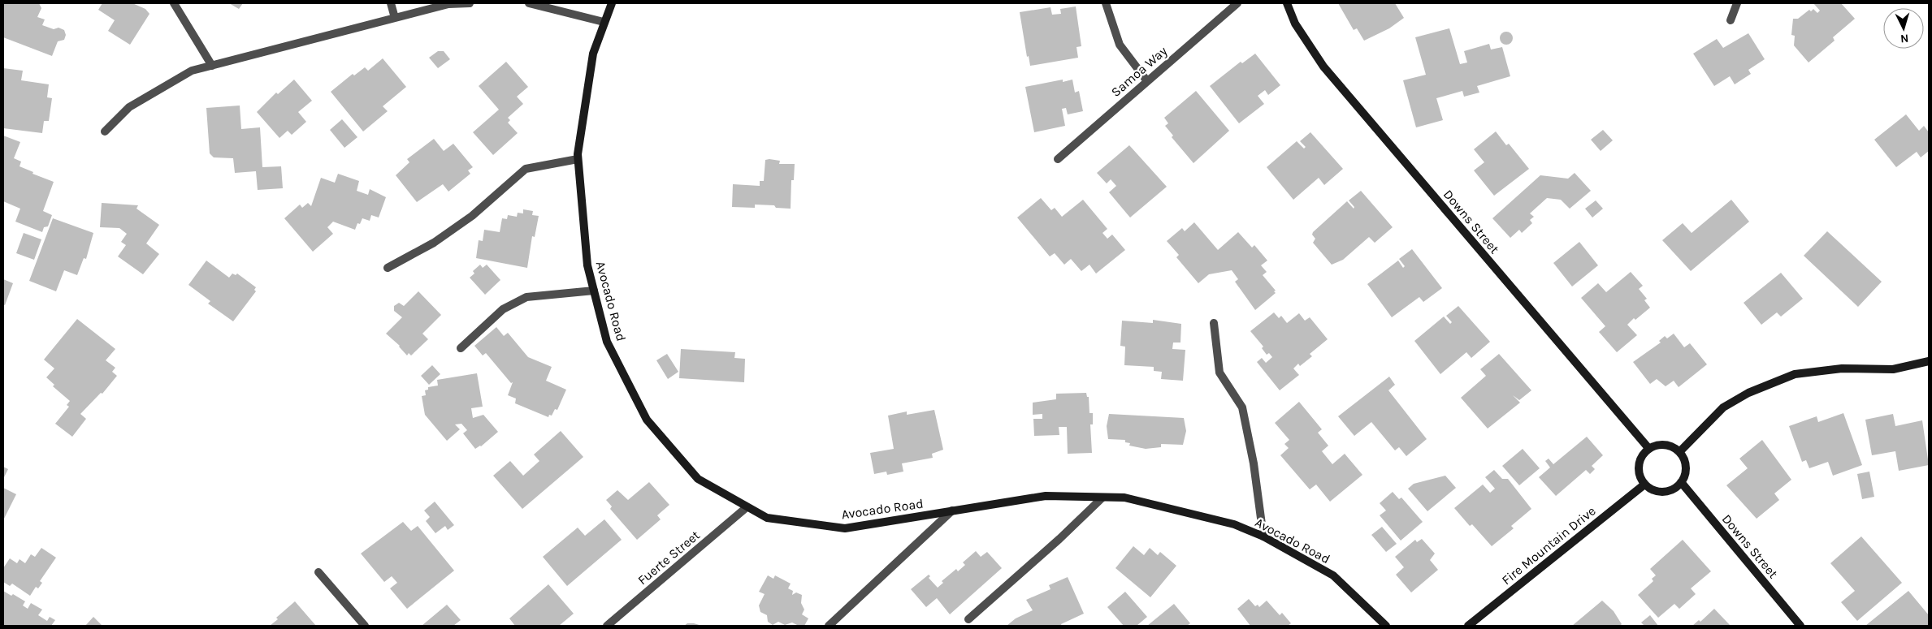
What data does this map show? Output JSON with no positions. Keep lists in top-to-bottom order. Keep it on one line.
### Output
{"streets":{"street":["Samoa Way","Downs Street","Avocado Road","Fire Mountain Drive","Fuerte Street"]},"crossings":[["Downs Street","Fire Mountain Drive"],["Avocado Road","Fuerte Street"]],"north":"bottom"}
